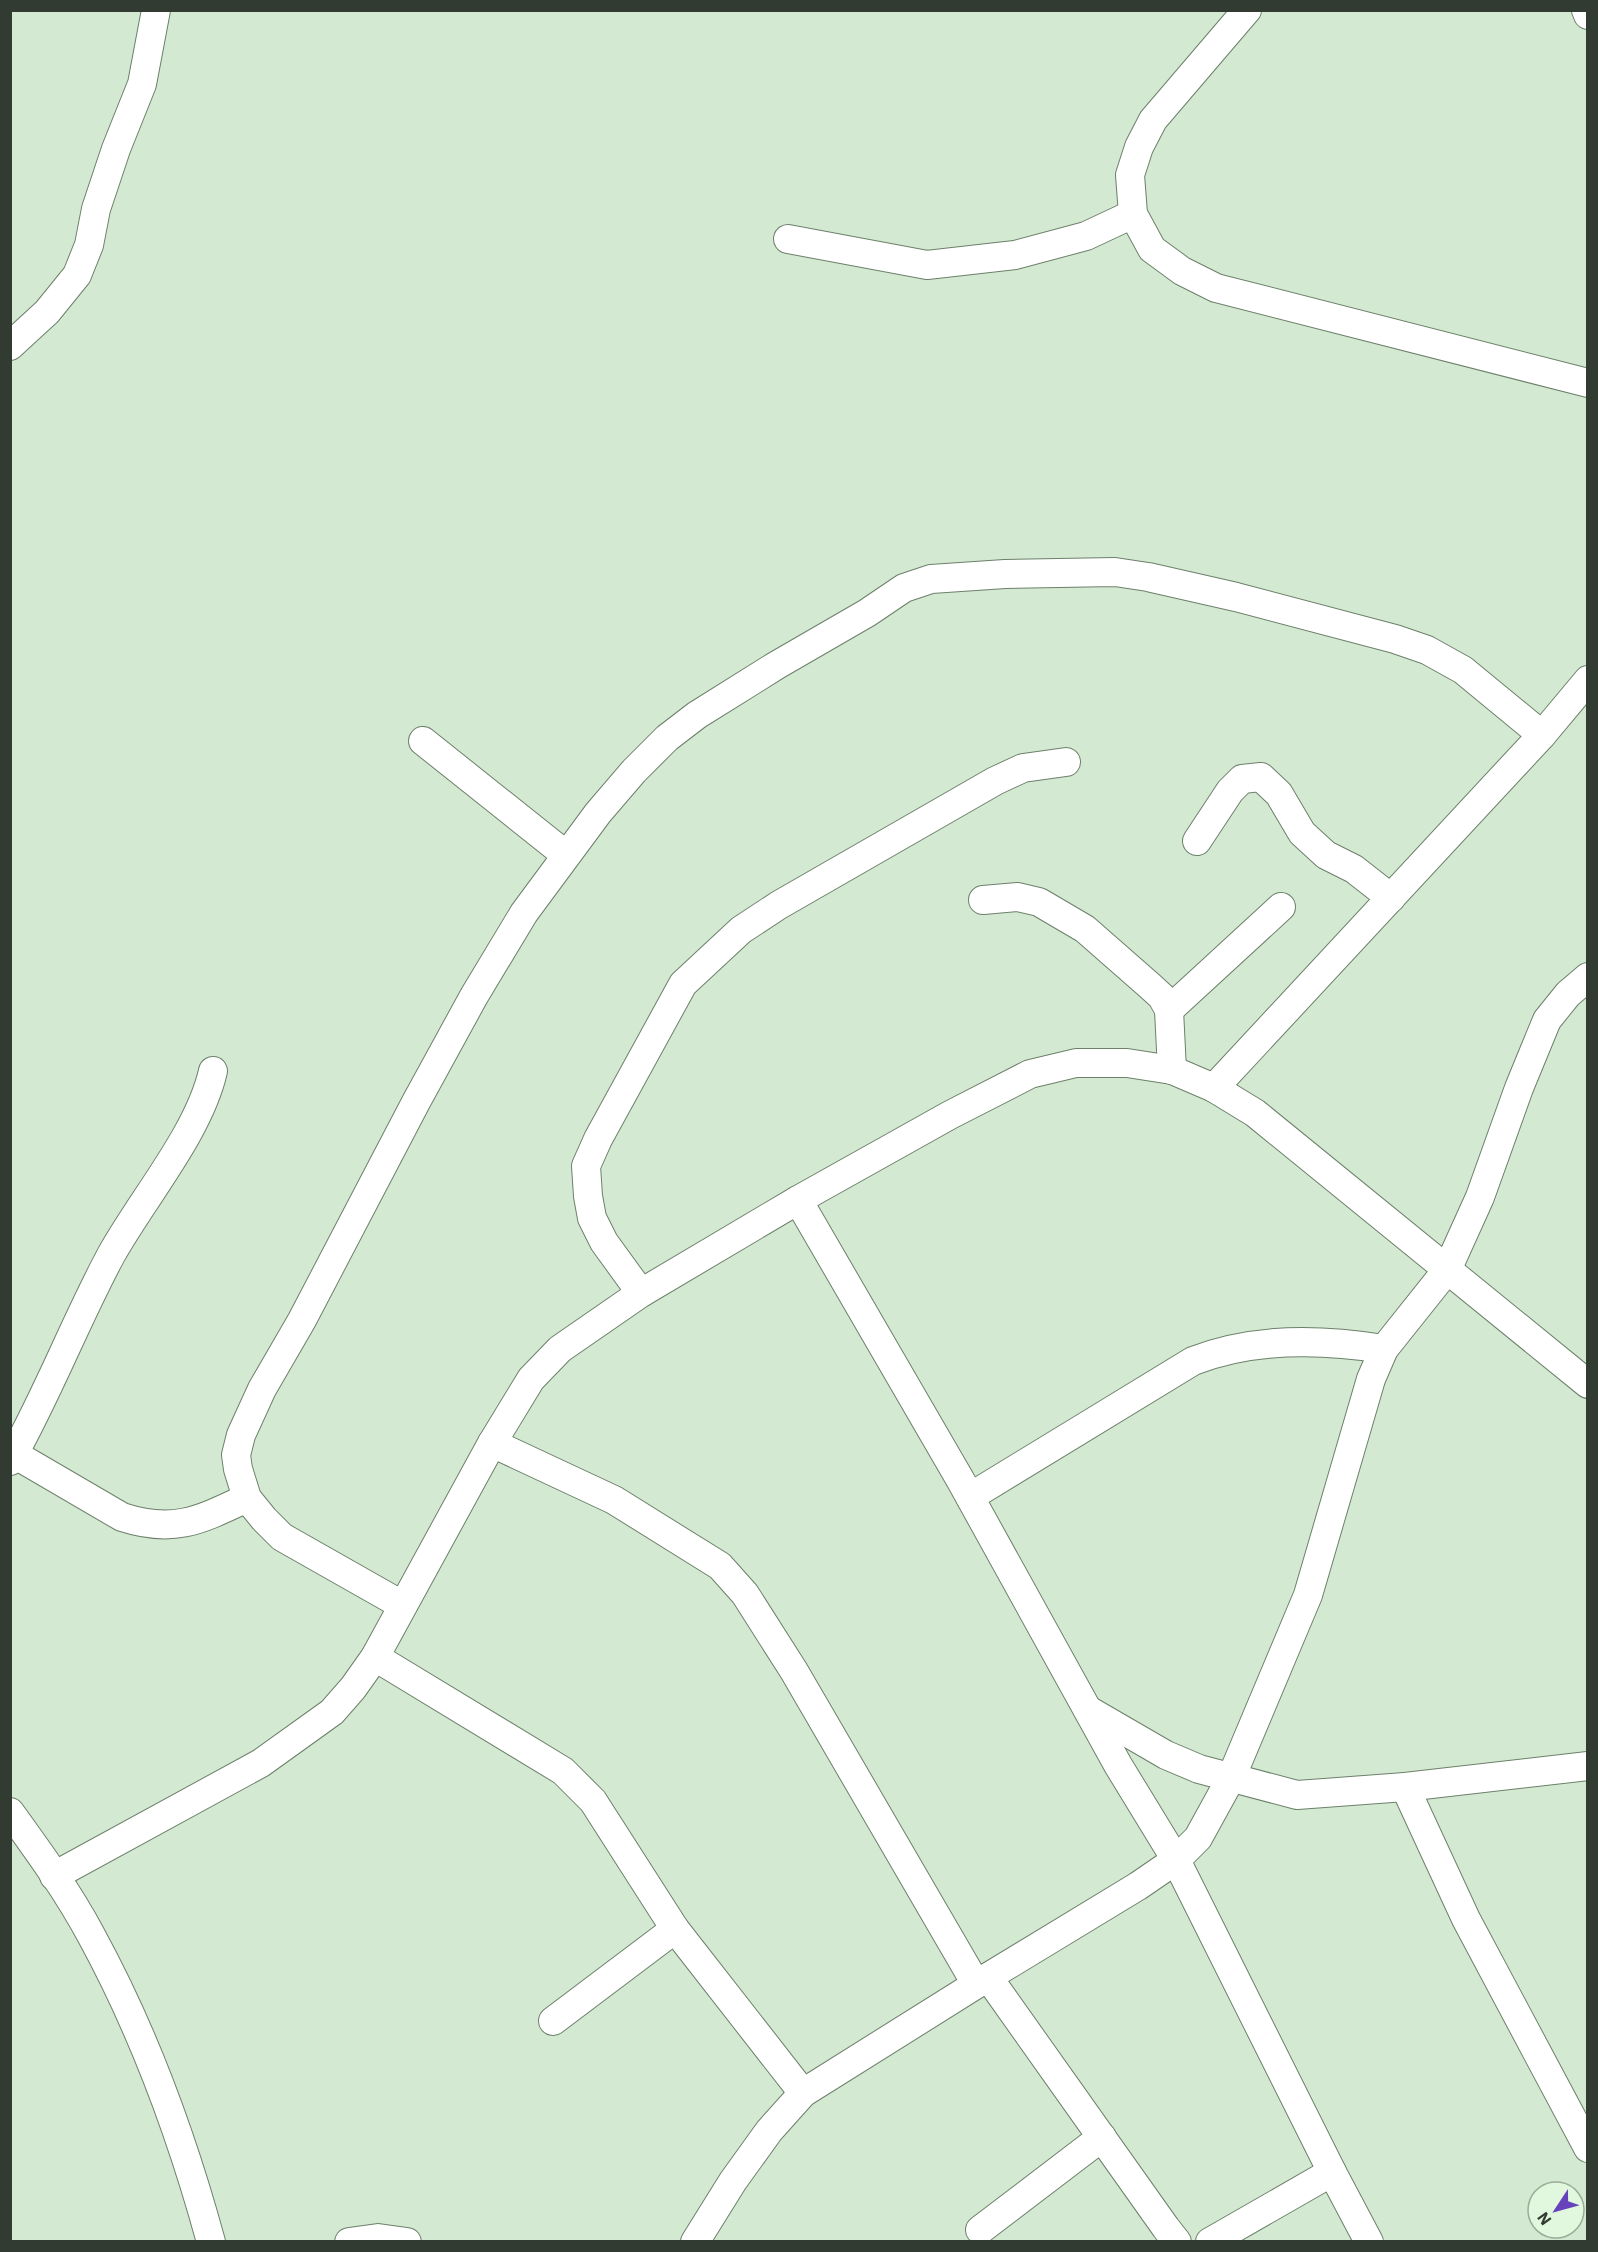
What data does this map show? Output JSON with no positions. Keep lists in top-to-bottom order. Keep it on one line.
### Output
{"north":"bottom left"}
